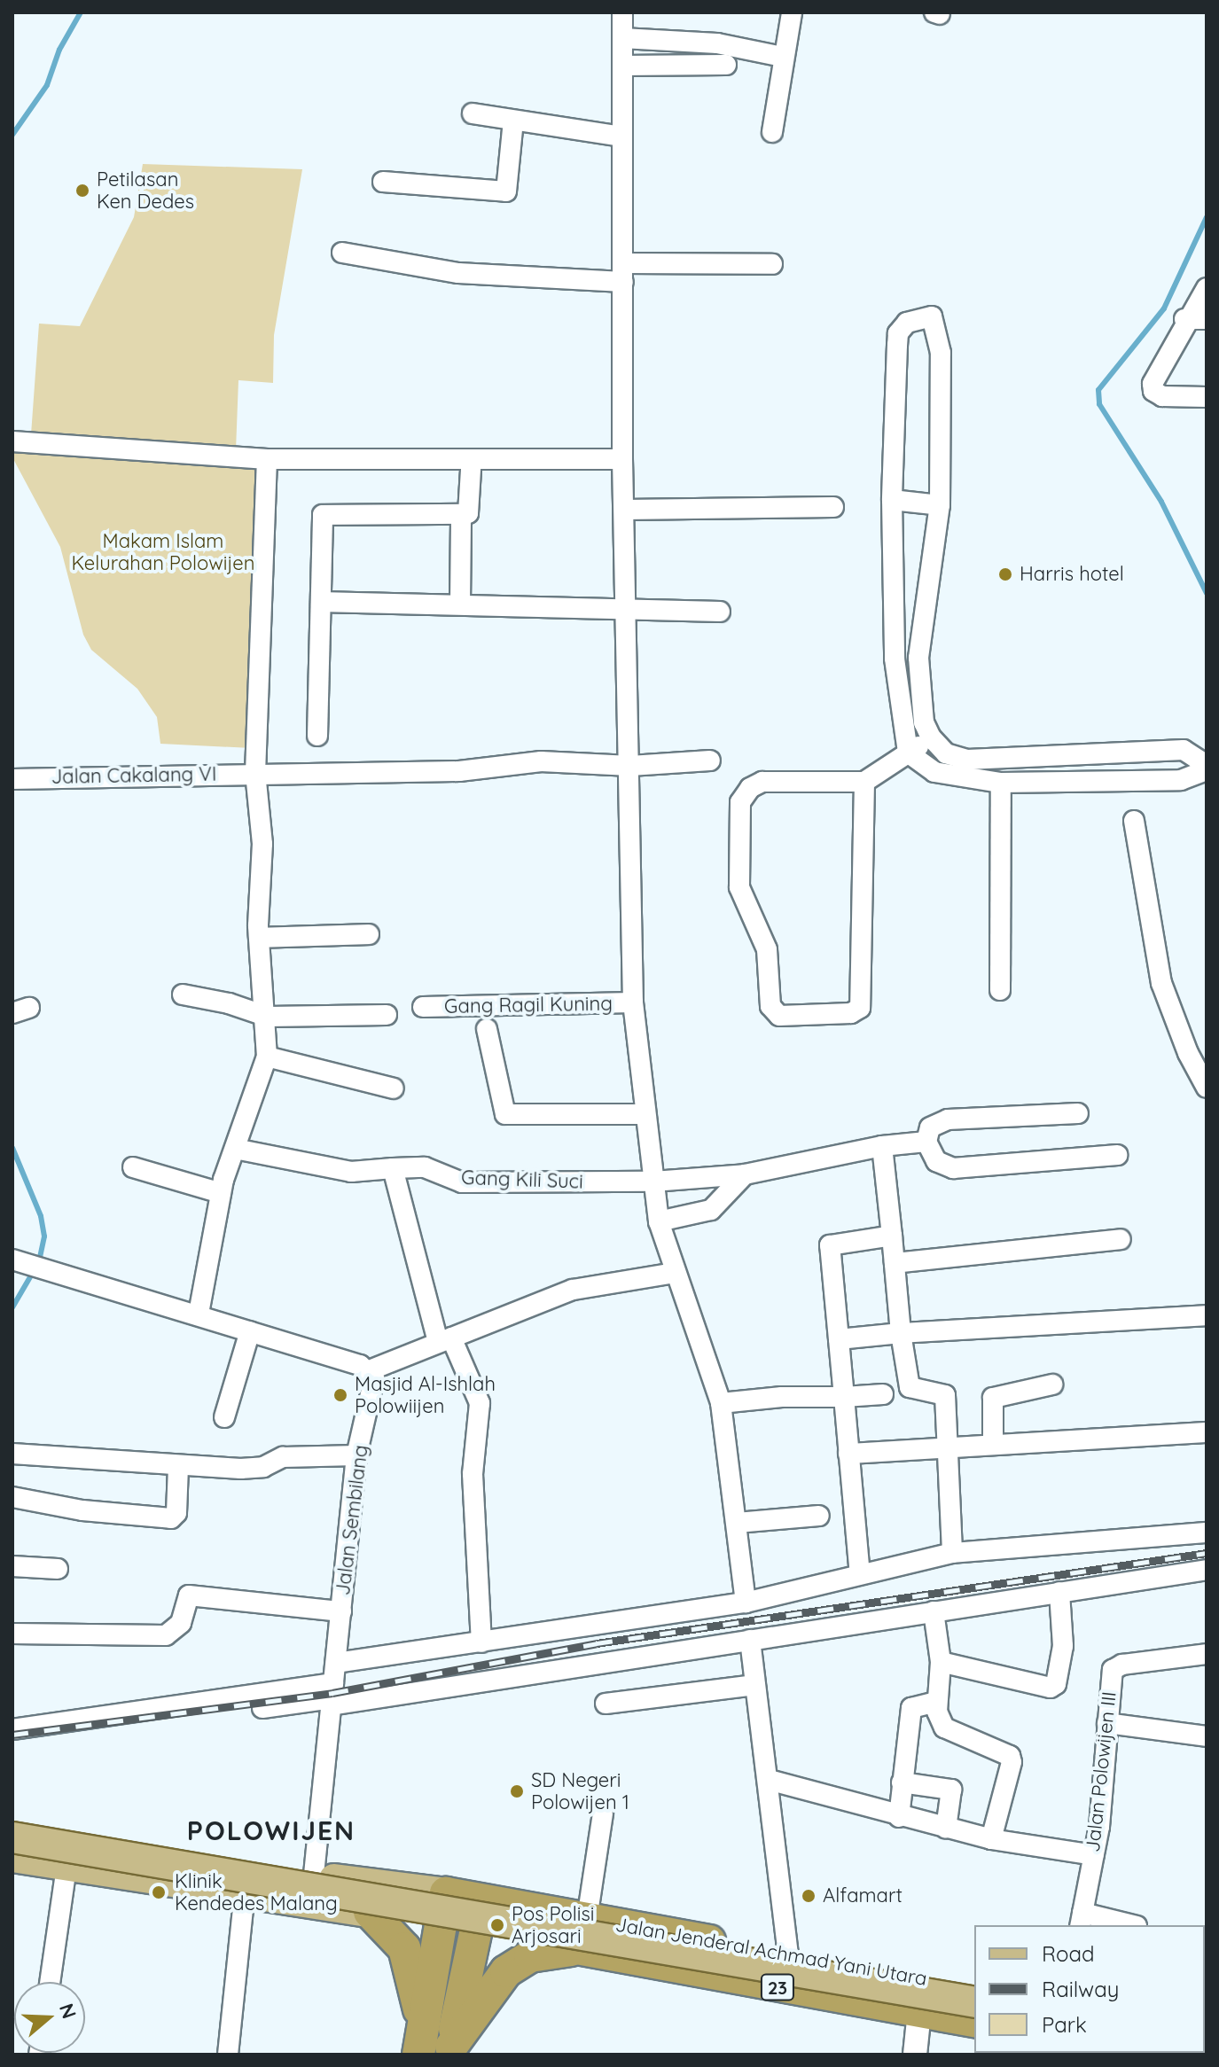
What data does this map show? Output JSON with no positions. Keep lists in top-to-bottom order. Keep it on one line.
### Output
{"streets":{"highway":["Jalan Jenderal Achmad Yani Utara","23"],"street":["Jalan Cakalang VI","Gang Ragil Kuning","Gang Kili Suci","Jalan Sembilang","Jalan Polowijen III"]},"crossings":[["Jalan Jenderal Achmad Yani Utara","23"]],"districts":["POLOWIJEN"],"parks":["Makam Islam Kelurahan Polowijen"],"places":["Petilasan Ken Dedes","Harris hotel","Masjid Al-Ishlah Polowiijen","SD Negeri Polowijen 1","Klinik Kendedes Malang","Alfamart","Pos Polisi Arjosari"],"legend":["Road","Railway","Park"],"north":"right"}
